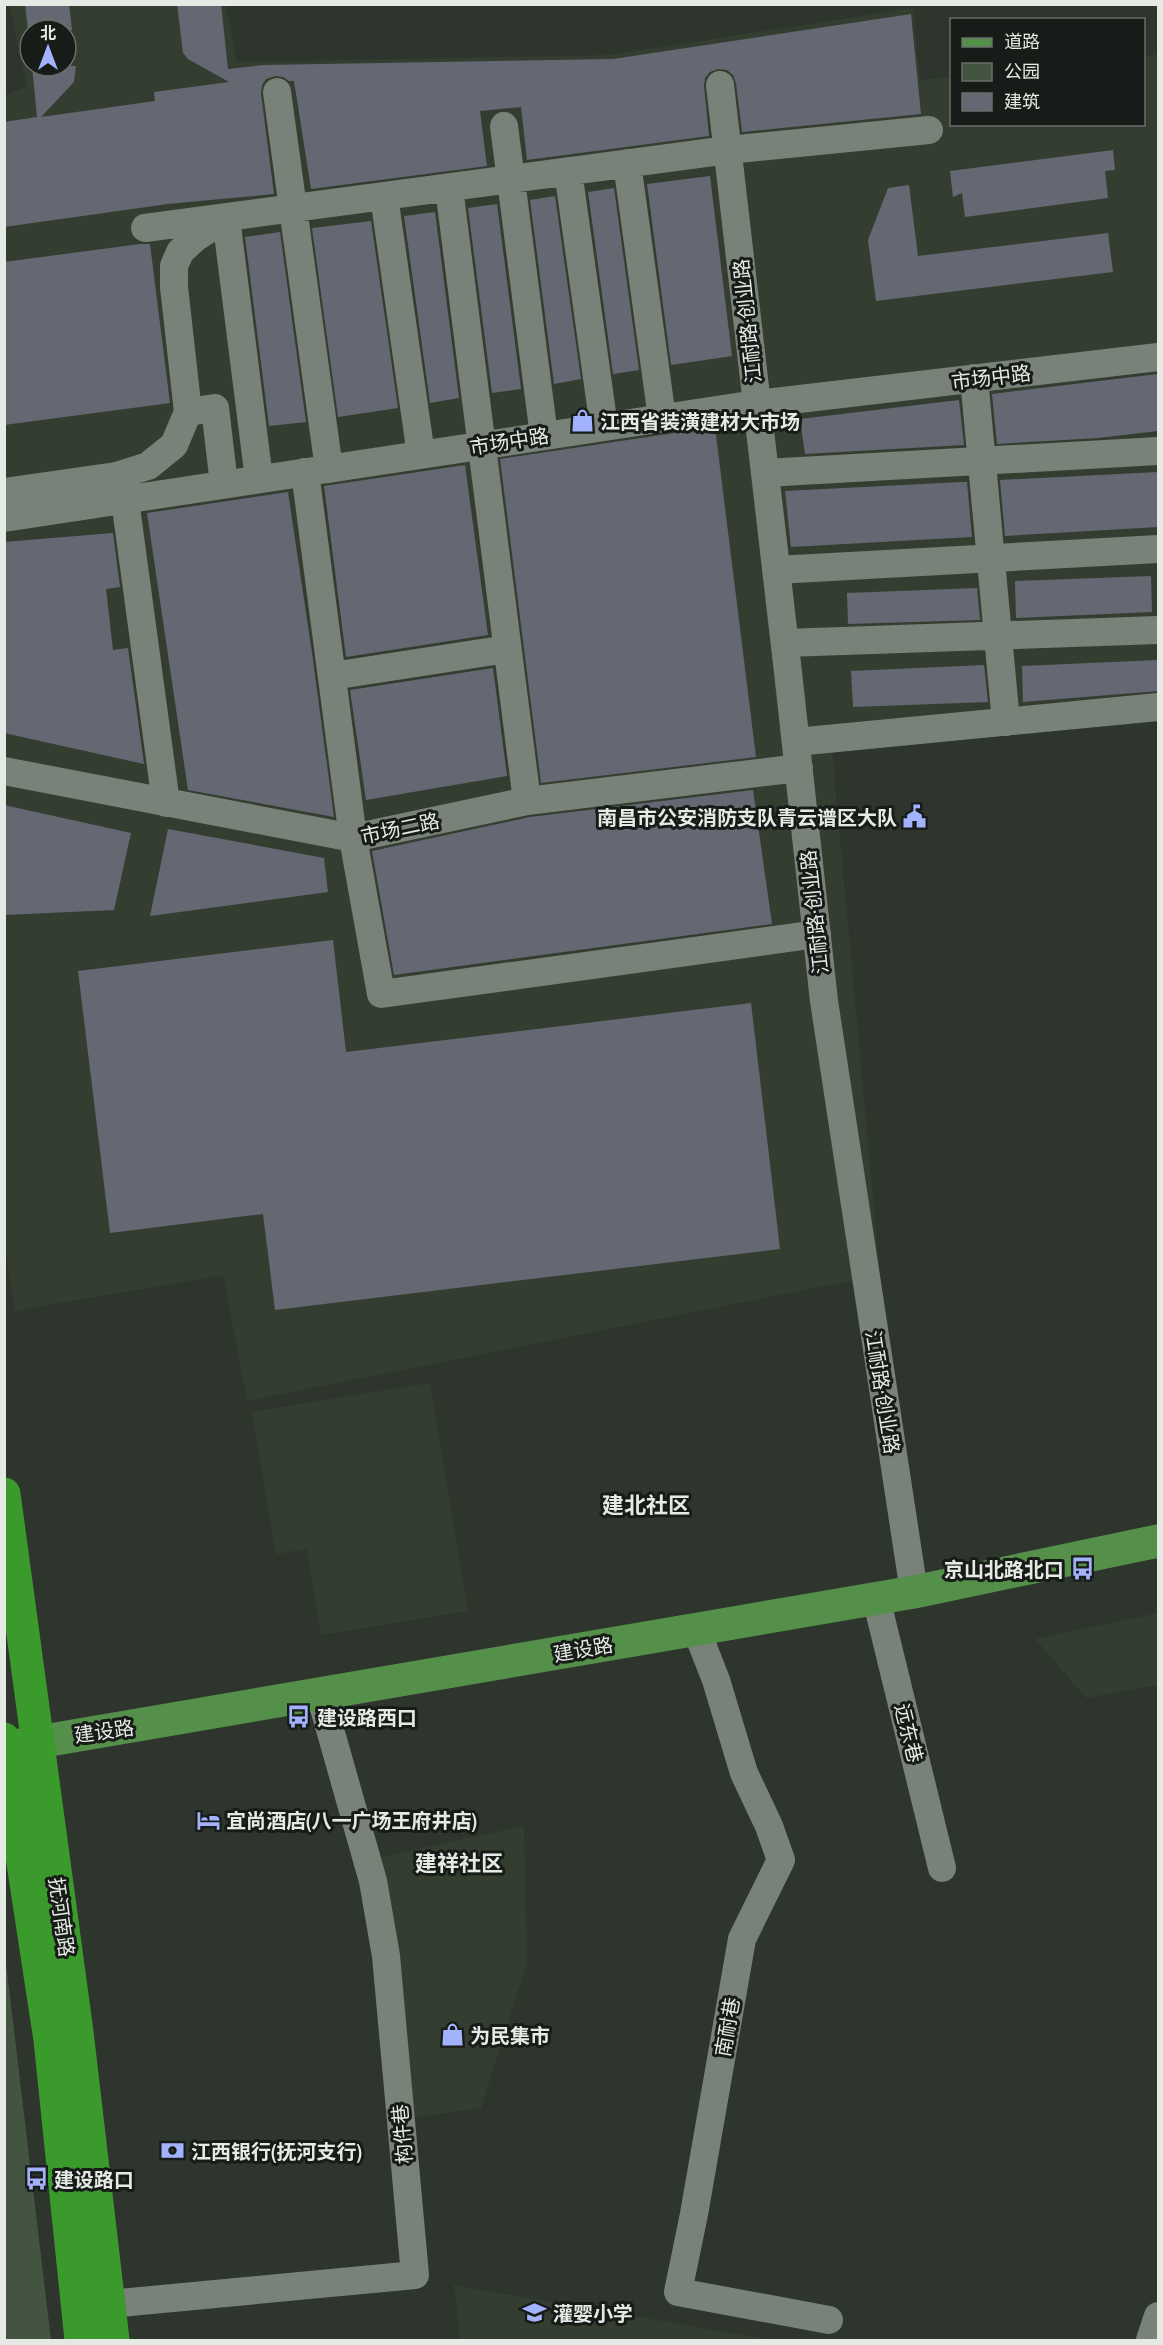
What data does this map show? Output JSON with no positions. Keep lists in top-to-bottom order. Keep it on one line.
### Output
{"streets":{"highway":["抚河南路"],"main road":["建设路"],"street":["江耐路·创业路","市场中路","市场二路","远东巷","南耐巷","构件巷"]},"crossings":[["江耐路·创业路","市场中路"],["江耐路·创业路","市场二路"],["江耐路·创业路","建设路"],["建设路","远东巷"],["建设路","抚河南路"],["建设路","南耐巷"],["建设路","构件巷"],["抚河南路","构件巷"]],"districts":["建北社区","建祥社区"],"places":{"shop":["江西省装潢建材大市场","为民集市"],"public building":["南昌市公安消防支队青云谱区大队"],"bus stop":["京山北路北口","建设路西口","建设路口"],"hotel":["宜尚酒店(八一广场王府井店)"],"bank":["江西银行(抚河支行)"],"school or university":["灌婴小学"]},"legend":["道路","公园","建筑"],"north":"top"}
